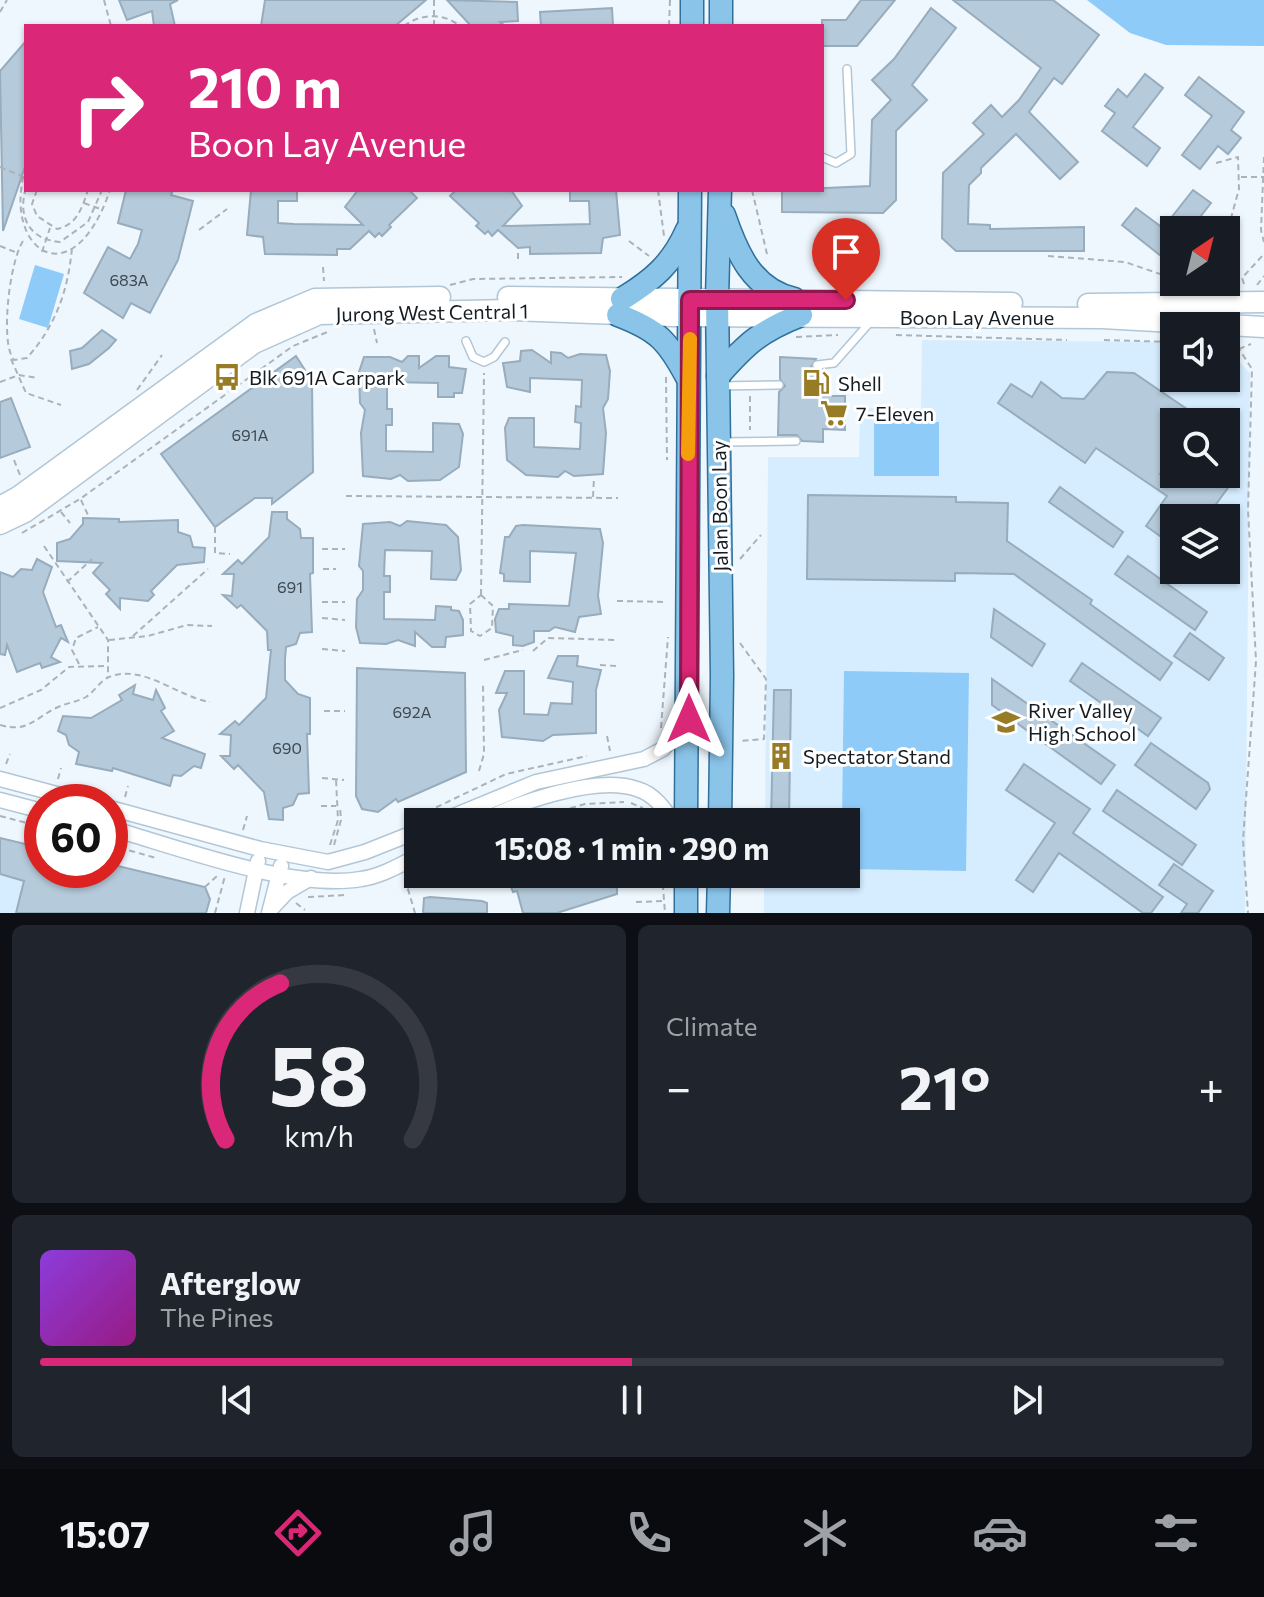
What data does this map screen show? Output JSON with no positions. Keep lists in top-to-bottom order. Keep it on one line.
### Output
{"streets":{"main road":["Jalan Boon Lay"],"street":["Jurong West Central 1","Boon Lay Avenue"]},"crossings":[["Jurong West Central 1","Boon Lay Avenue"],["Jurong West Central 1","Jalan Boon Lay"],["Boon Lay Avenue","Jalan Boon Lay"]],"places":{"bus stop":["Blk 691A Carpark"],"fuel station":["Shell"],"supermarket":["7-Eleven"],"school or university":["River Valley High School"],"building":["Spectator Stand"]},"house_numbers":["683A","691A","691","692A","690"],"north":"top right","page":{"turn":["210 m","Boon Lay Avenue"],"limit":"60","trip":"15:08 · 1 min · 290 m","tile":"Climate","heat":["−","21°","+"],"song":["Afterglow","The Pines"],"tabs":"15:07","gauge":["58","km/h"]}}
